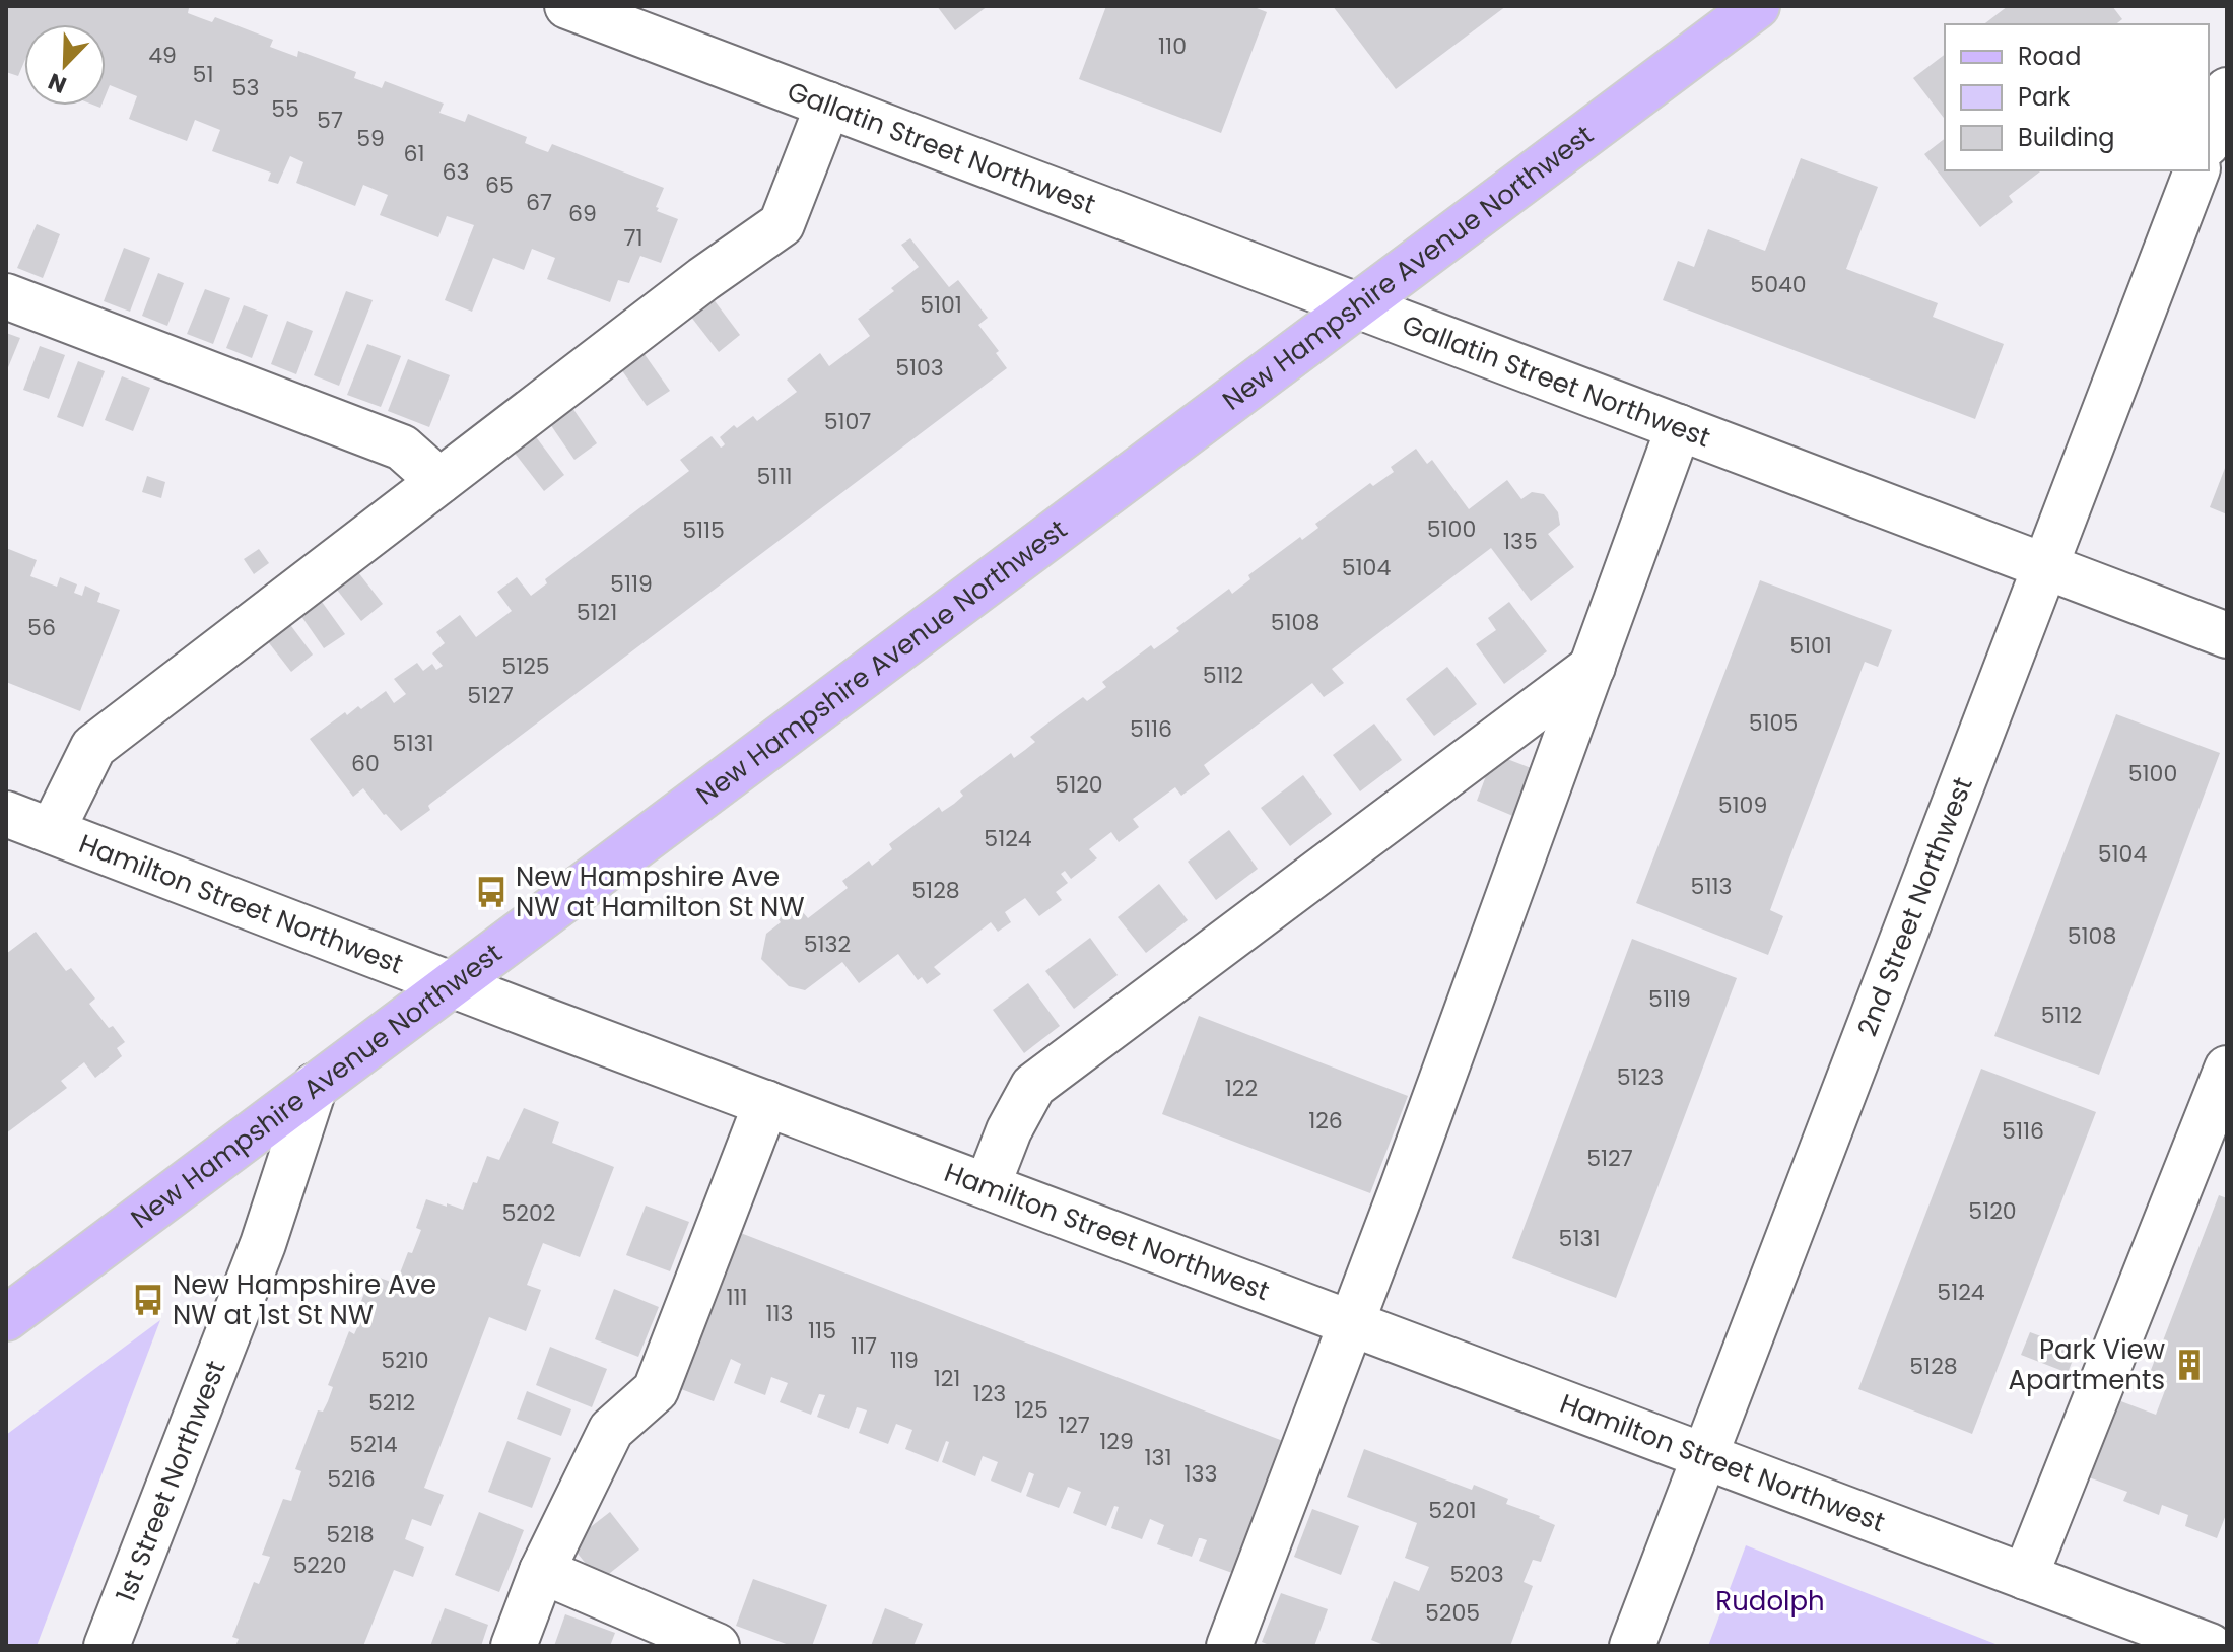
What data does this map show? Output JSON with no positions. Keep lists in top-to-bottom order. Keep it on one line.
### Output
{"streets":{"main road":["New Hampshire Avenue Northwest"],"street":["Gallatin Street Northwest","Hamilton Street Northwest","2nd Street Northwest","1st Street Northwest"]},"crossings":[["Gallatin Street Northwest","New Hampshire Avenue Northwest"],["Gallatin Street Northwest","2nd Street Northwest"],["New Hampshire Avenue Northwest","Hamilton Street Northwest"],["New Hampshire Avenue Northwest","1st Street Northwest"],["Hamilton Street Northwest","2nd Street Northwest"]],"parks":["Rudolph"],"places":{"bus stop":["New Hampshire Ave NW at Hamilton St NW","New Hampshire Ave NW at 1st St NW"],"building":["Park View Apartments"]},"house_numbers":["110","49","51","53","55","57","59","61","63","65","67","69","71","5040","5101","5103","5107","5111","5100","5115","135","5104","5119","5121","5108","56","5101","5125","5112","5127","5105","5116","5131","60","5100","5120","5109","5124","5104","5113","5128","5108","5132","5119","5112","5123","122","126","5116","5127","5120","5202","5131","5124","111","113","115","117","5210","119","5128","121","123","5212","125","127","129","5214","131","133","5216","5201","5218","5220","5203","5205"],"legend":["Road","Park","Building"],"north":"bottom left"}
